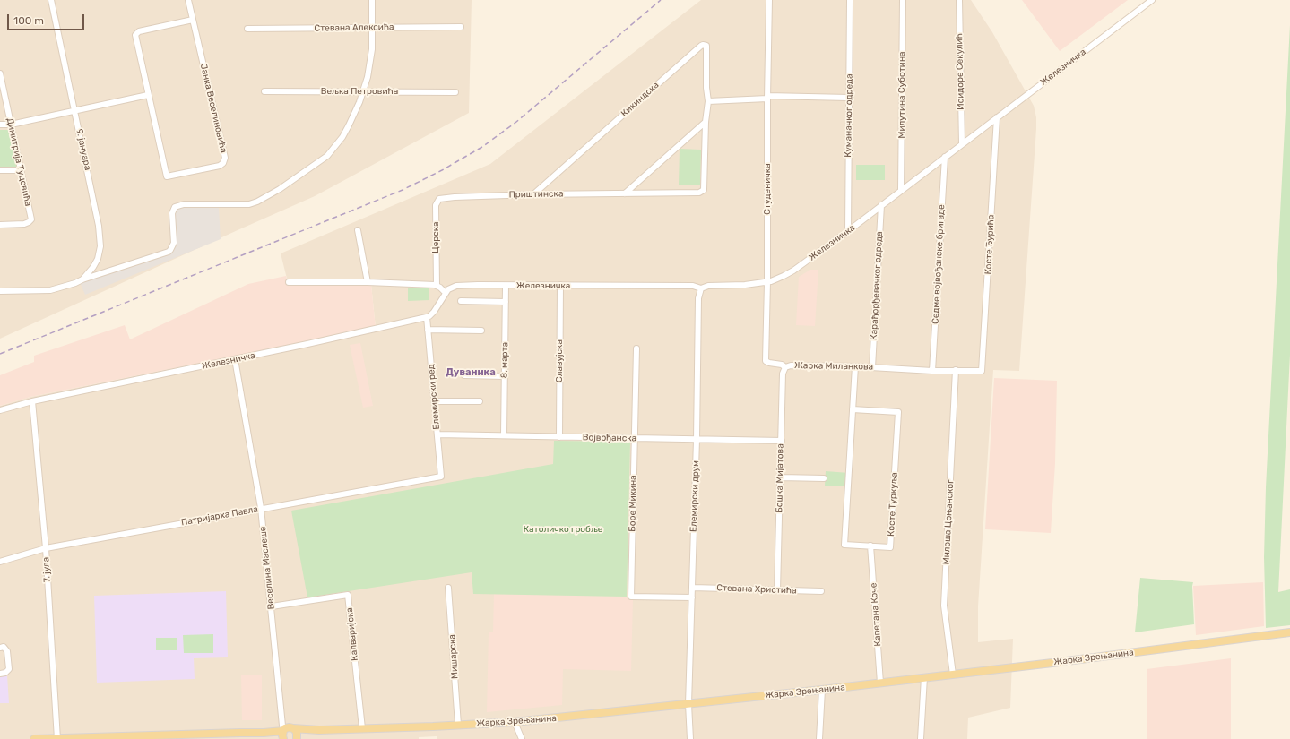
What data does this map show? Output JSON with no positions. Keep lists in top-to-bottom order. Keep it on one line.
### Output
{"streets":{"main road":["Жарка Зрењанина"],"street":["Стевана Алексића","Железничка","Исидоре Секулић","Вељка Петровића","Милутина Суботина","Кикиндска","Јанка Веселиновића","Куманачког одреда","9. јануара","Димитрија Туцовића","Студеничка","Приштинска","Церска","Косте Ђурића","Седме војвођанске бригаде","Карађорђевачког одреда","8. марта","Славујска","Жарка Миланкова","Елемирски ред","Војвођанска","Бошка Мијатова","Елемирски друм","Боре Микина","Косте Туркуља","Патријарха Павла","Милоша Црњанског","Веселина Маслеше","7. јула","Стевана Христића","Капетана Коче","Калваријска","Мишарска"]},"crossings":[["Железничка","Исидоре Секулић"],["Железничка","Милутина Суботина"],["Железничка","Куманачког одреда"],["Железничка","Студеничка"],["Железничка","Косте Ђурића"],["Железничка","Седме војвођанске бригаде"],["Железничка","Карађорђевачког одреда"],["Железничка","8. марта"],["Железничка","Славујска"],["Железничка","Жарка Миланкова"],["Железничка","Елемирски ред"],["Железничка","Елемирски друм"],["Железничка","Веселина Маслеше"],["Железничка","7. јула"],["Кикиндска","Приштинска"],["Студеничка","Жарка Миланкова"],["Приштинска","Церска"],["Косте Ђурића","Жарка Миланкова"],["Седме војвођанске бригаде","Жарка Миланкова"],["Карађорђевачког одреда","Жарка Миланкова"],["8. марта","Војвођанска"],["Славујска","Војвођанска"],["Жарка Миланкова","Бошка Мијатова"],["Жарка Миланкова","Косте Туркуља"],["Жарка Миланкова","Милоша Црњанског"],["Елемирски ред","Војвођанска"],["Елемирски ред","Патријарха Павла"],["Војвођанска","Бошка Мијатова"],["Војвођанска","Елемирски друм"],["Војвођанска","Боре Микина"],["Бошка Мијатова","Стевана Христића"],["Елемирски друм","Боре Микина"],["Елемирски друм","Стевана Христића"],["Елемирски друм","Жарка Зрењанина"],["Косте Туркуља","Капетана Коче"],["Патријарха Павла","Веселина Маслеше"],["Патријарха Павла","7. јула"],["Милоша Црњанског","Жарка Зрењанина"],["Веселина Маслеше","Калваријска"],["Веселина Маслеше","Жарка Зрењанина"],["7. јула","Жарка Зрењанина"],["Капетана Коче","Жарка Зрењанина"],["Калваријска","Жарка Зрењанина"],["Мишарска","Жарка Зрењанина"]],"districts":["Дуваника"],"parks":["Католичко гробље"],"scale_bar":"100 m"}
